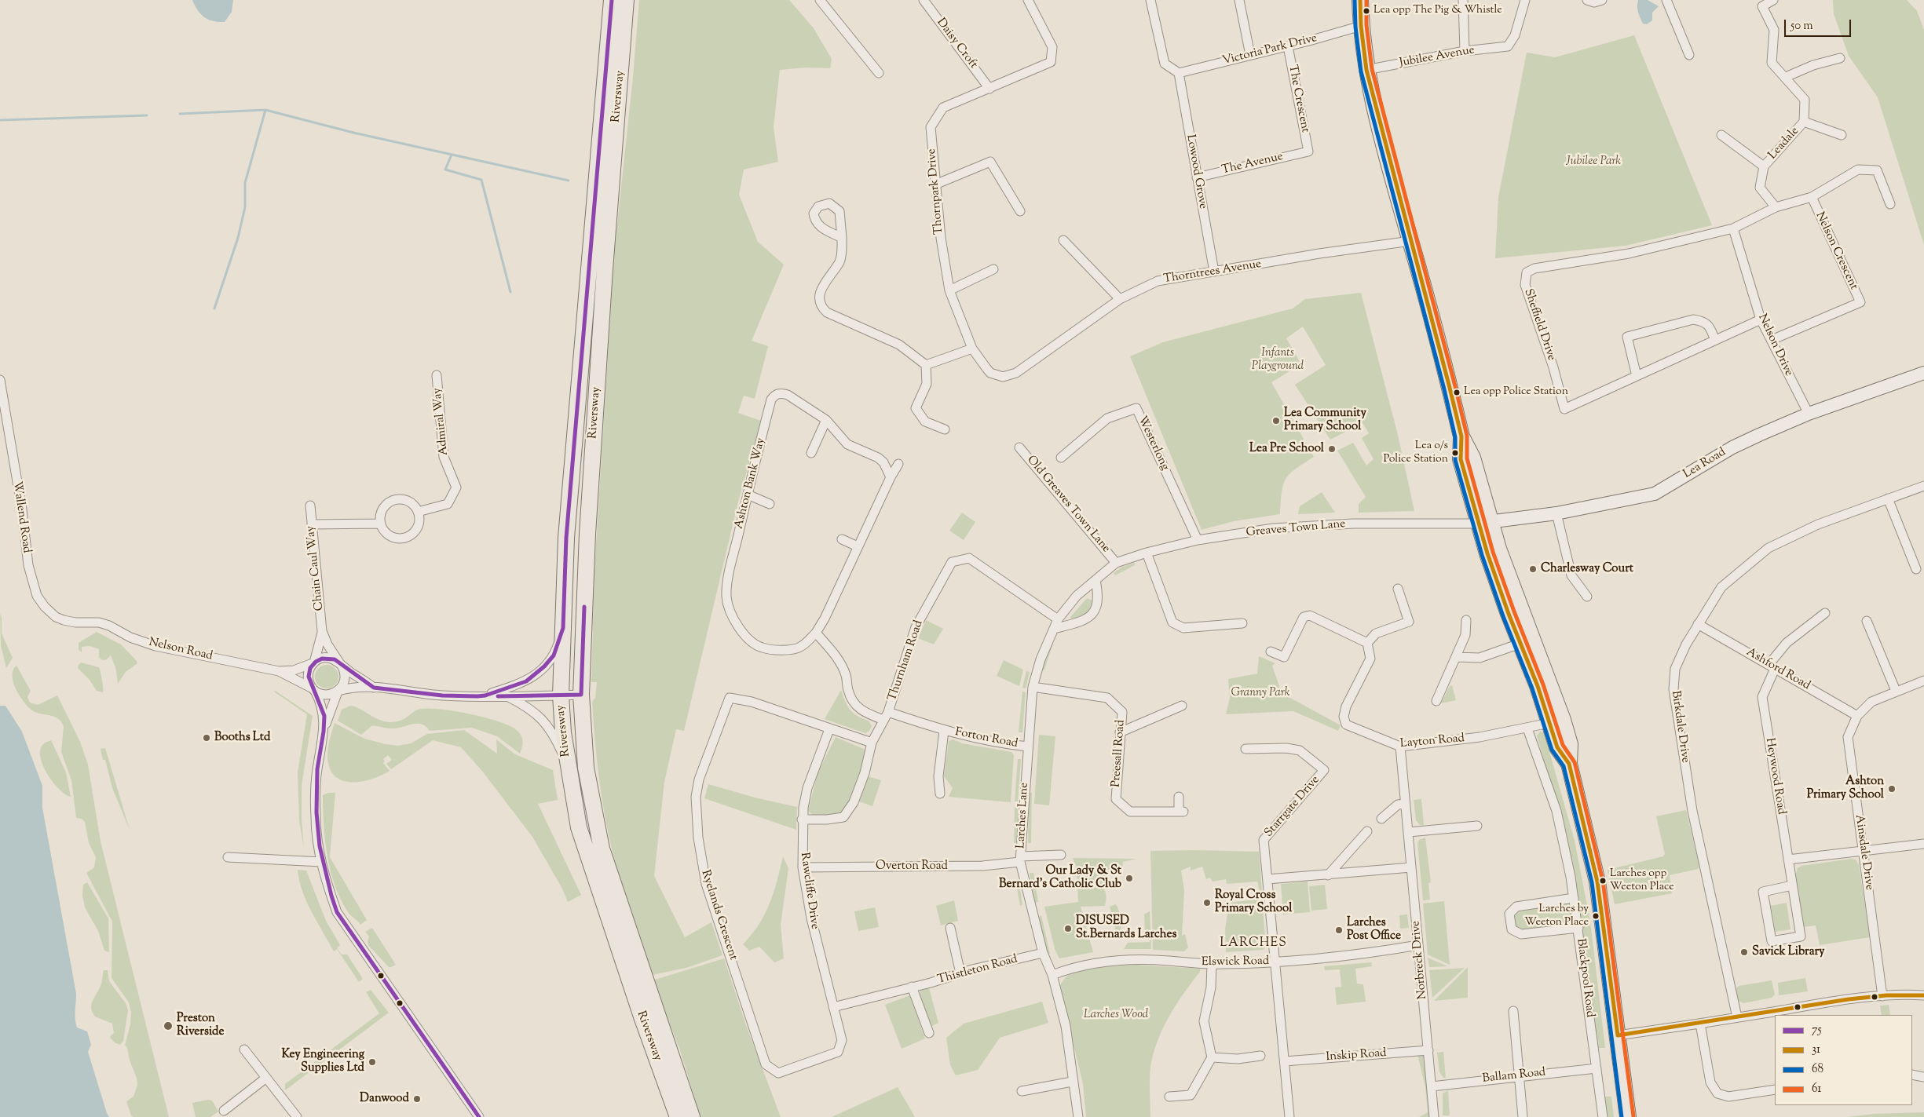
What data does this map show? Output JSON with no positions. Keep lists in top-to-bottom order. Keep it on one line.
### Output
{"streets":{"highway":["Riversway"],"street":["Daisy Croft","Victoria Park Drive","Jubilee Avenue","The Crescent","Leadale","The Avenue","Lowood Grove","Thornpark Drive","Nelson Crescent","Thorntrees Avenue","Sheffield Drive","Nelson Drive","Admiral Way","Westerlong","Lea Road","Ashton Bank Way","Old Greaves Town Lane","Wallend Road","Greaves Town Lane","Chain Caul Way","Nelson Road","Thurnham Road","Ashford Road","Birkdale Drive","Forton Road","Layton Road","Preesall Road","Heywood Road","Starrgate Drive","Larches Lane","Ainsdale Drive","Overton Road","Rawcliffe Drive","Ryelands Crescent","Norbreck Drive","Elswick Road","Thistleton Road","Blackpool Road","Inskip Road","Ballam Road"]},"crossings":[["Daisy Croft","Thornpark Drive"],["Victoria Park Drive","The Crescent"],["Victoria Park Drive","Lowood Grove"],["The Crescent","The Avenue"],["Leadale","Sheffield Drive"],["The Avenue","Lowood Grove"],["Lowood Grove","Thorntrees Avenue"],["Thornpark Drive","Thorntrees Avenue"],["Nelson Crescent","Sheffield Drive"],["Nelson Crescent","Nelson Drive"],["Sheffield Drive","Nelson Drive"],["Nelson Drive","Lea Road"],["Westerlong","Greaves Town Lane"],["Lea Road","Greaves Town Lane"],["Old Greaves Town Lane","Greaves Town Lane"],["Old Greaves Town Lane","Larches Lane"],["Wallend Road","Nelson Road"],["Greaves Town Lane","Larches Lane"],["Chain Caul Way","Nelson Road"],["Thurnham Road","Forton Road"],["Thurnham Road","Larches Lane"],["Thurnham Road","Rawcliffe Drive"],["Thurnham Road","Ryelands Crescent"],["Ashford Road","Birkdale Drive"],["Ashford Road","Heywood Road"],["Ashford Road","Ainsdale Drive"],["Forton Road","Larches Lane"],["Layton Road","Norbreck Drive"],["Layton Road","Blackpool Road"],["Preesall Road","Larches Lane"],["Starrgate Drive","Elswick Road"],["Starrgate Drive","Inskip Road"],["Larches Lane","Overton Road"],["Larches Lane","Elswick Road"],["Larches Lane","Thistleton Road"],["Overton Road","Rawcliffe Drive"],["Rawcliffe Drive","Ryelands Crescent"],["Rawcliffe Drive","Thistleton Road"],["Ryelands Crescent","Thistleton Road"],["Norbreck Drive","Elswick Road"],["Norbreck Drive","Inskip Road"],["Norbreck Drive","Ballam Road"],["Blackpool Road","Ballam Road"]],"districts":["LARCHES"],"parks":["Jubilee Park","Infants Playground","Granny Park","Larches Wood"],"places":["Lea opp The Pig & Whistle","Lea opp Police Station","Lea Community Primary School","Lea Pre School","Lea o/s Police Station","Charlesway Court","Booths Ltd","Ashton Primary School","Our Lady & St Bernard's Catholic Club","Larches opp Weeton Place","Royal Cross Primary School","Larches by Weeton Place","DISUSED St.Bernards Larches","Larches Post Office","Savick Library","Preston Riverside","Key Engineering Supplies Ltd","Danwood"],"lines":["transit line 75","transit line 31","transit line 68","transit line 61"],"legend":["75","31","68","61"],"scale_bar":"50 m"}
